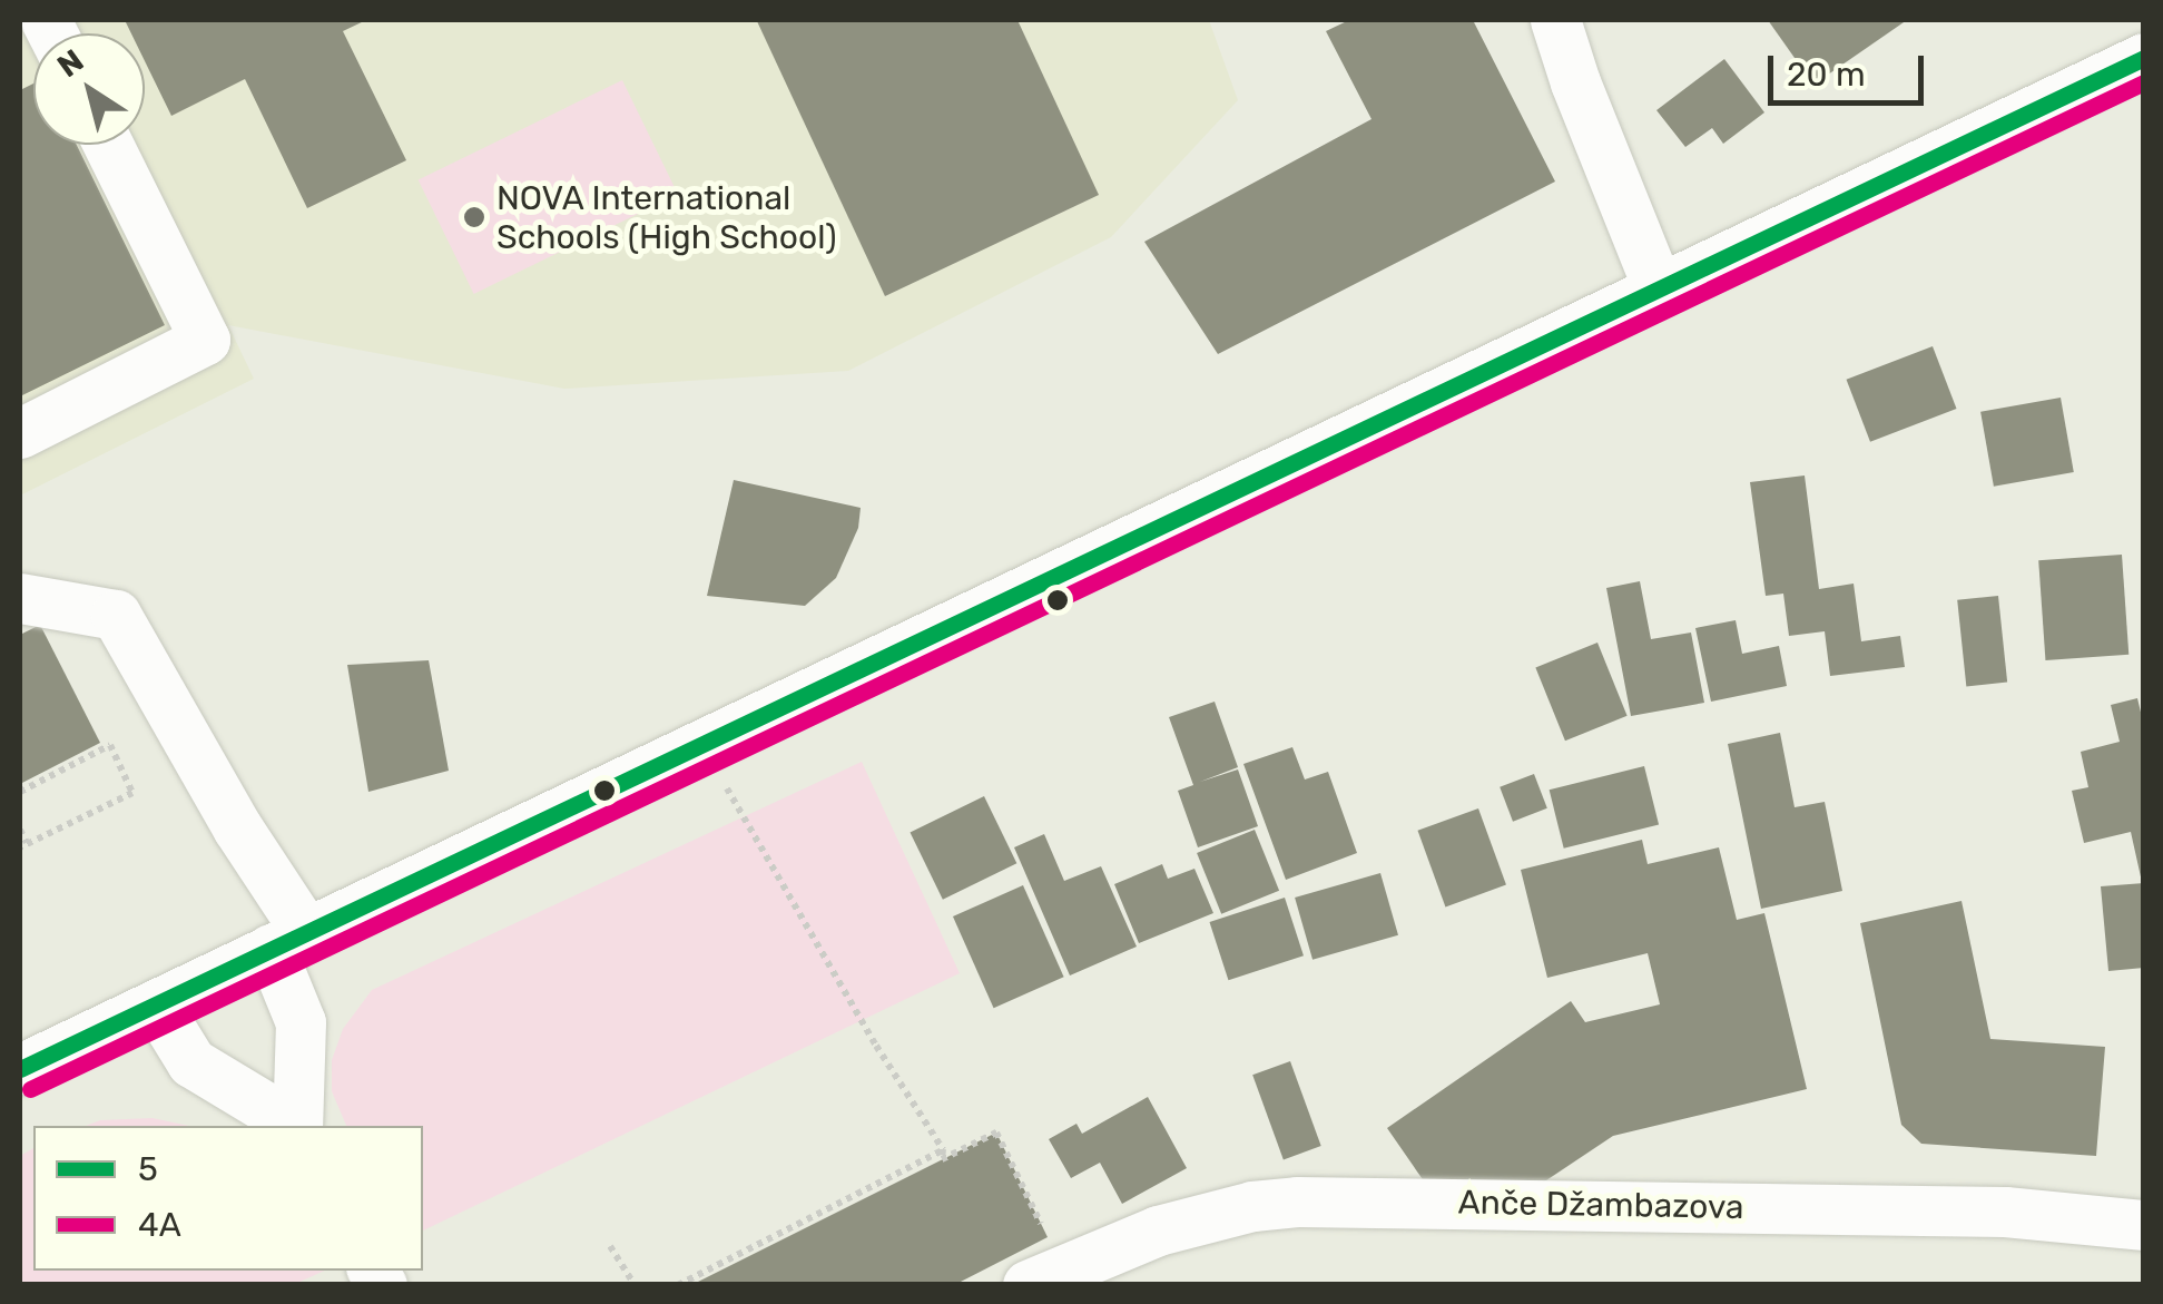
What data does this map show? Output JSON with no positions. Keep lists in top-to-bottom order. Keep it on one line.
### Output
{"streets":{"street":["Anče Džambazova"]},"places":["NOVA International Schools (High School)"],"lines":["transit line 5","transit line 4A"],"legend":["5","4A"],"scale_bar":"20 m","north":"top left"}
